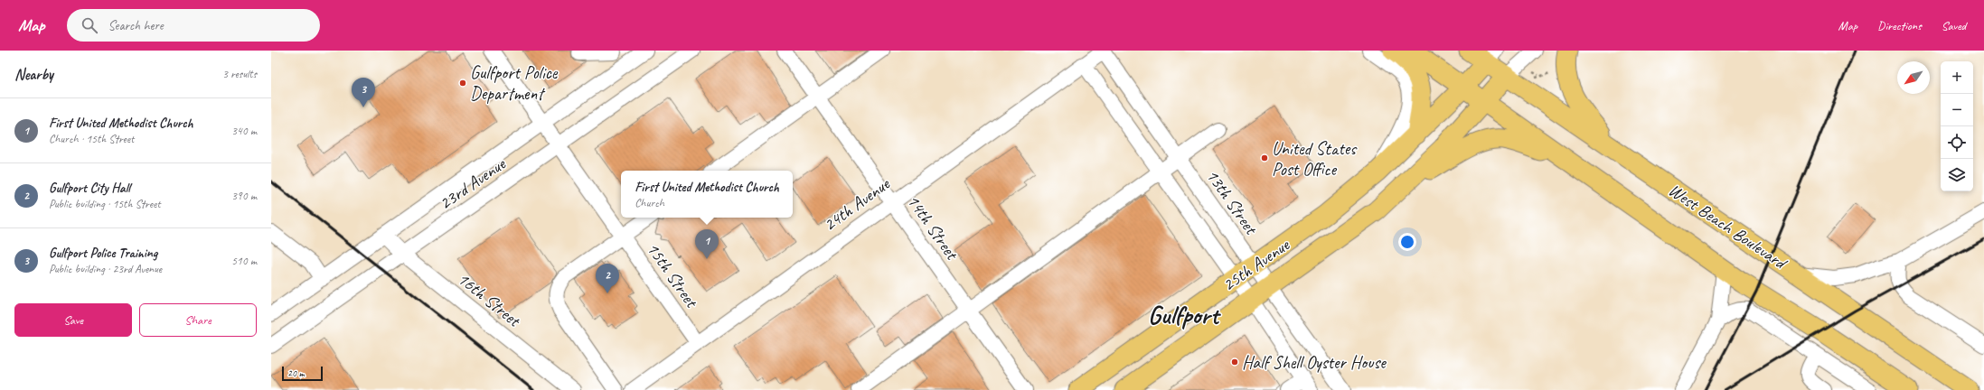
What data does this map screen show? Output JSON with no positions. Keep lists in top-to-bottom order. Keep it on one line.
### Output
{"streets":{"main road":["West Beach Boulevard","25th Avenue"],"street":["23rd Avenue","13th Street","24th Avenue","14th Street","15th Street","16th Street"]},"crossings":[["23rd Avenue","15th Street"],["23rd Avenue","16th Street"],["13th Street","24th Avenue"],["13th Street","25th Avenue"],["24th Avenue","14th Street"],["24th Avenue","15th Street"],["West Beach Boulevard","25th Avenue"]],"districts":["Gulfport"],"places":["Gulfport Police Department","United States Post Office","Half Shell Oyster House"],"scale_bar":"20 m","north":"bottom left","page":{"header":"Map","search":"Search here","nav":["Map","Directions","Saved"],"heading":["Nearby","3 results"],"map_buttons":["+","−"],"pins":["3","1","2"],"list":[{"mark":"1","name":"First United Methodist Church","note":"Church · 15th Street","value":"340 m"},{"mark":"2","name":"Gulfport City Hall","note":"Public building · 15th Street","value":"390 m"},{"mark":"3","name":"Gulfport Police Training","note":"Public building · 23rd Avenue","value":"510 m"}],"popup":["First United Methodist Church","Church"],"buttons":["Save","Share"],"scale":"20 m"}}
